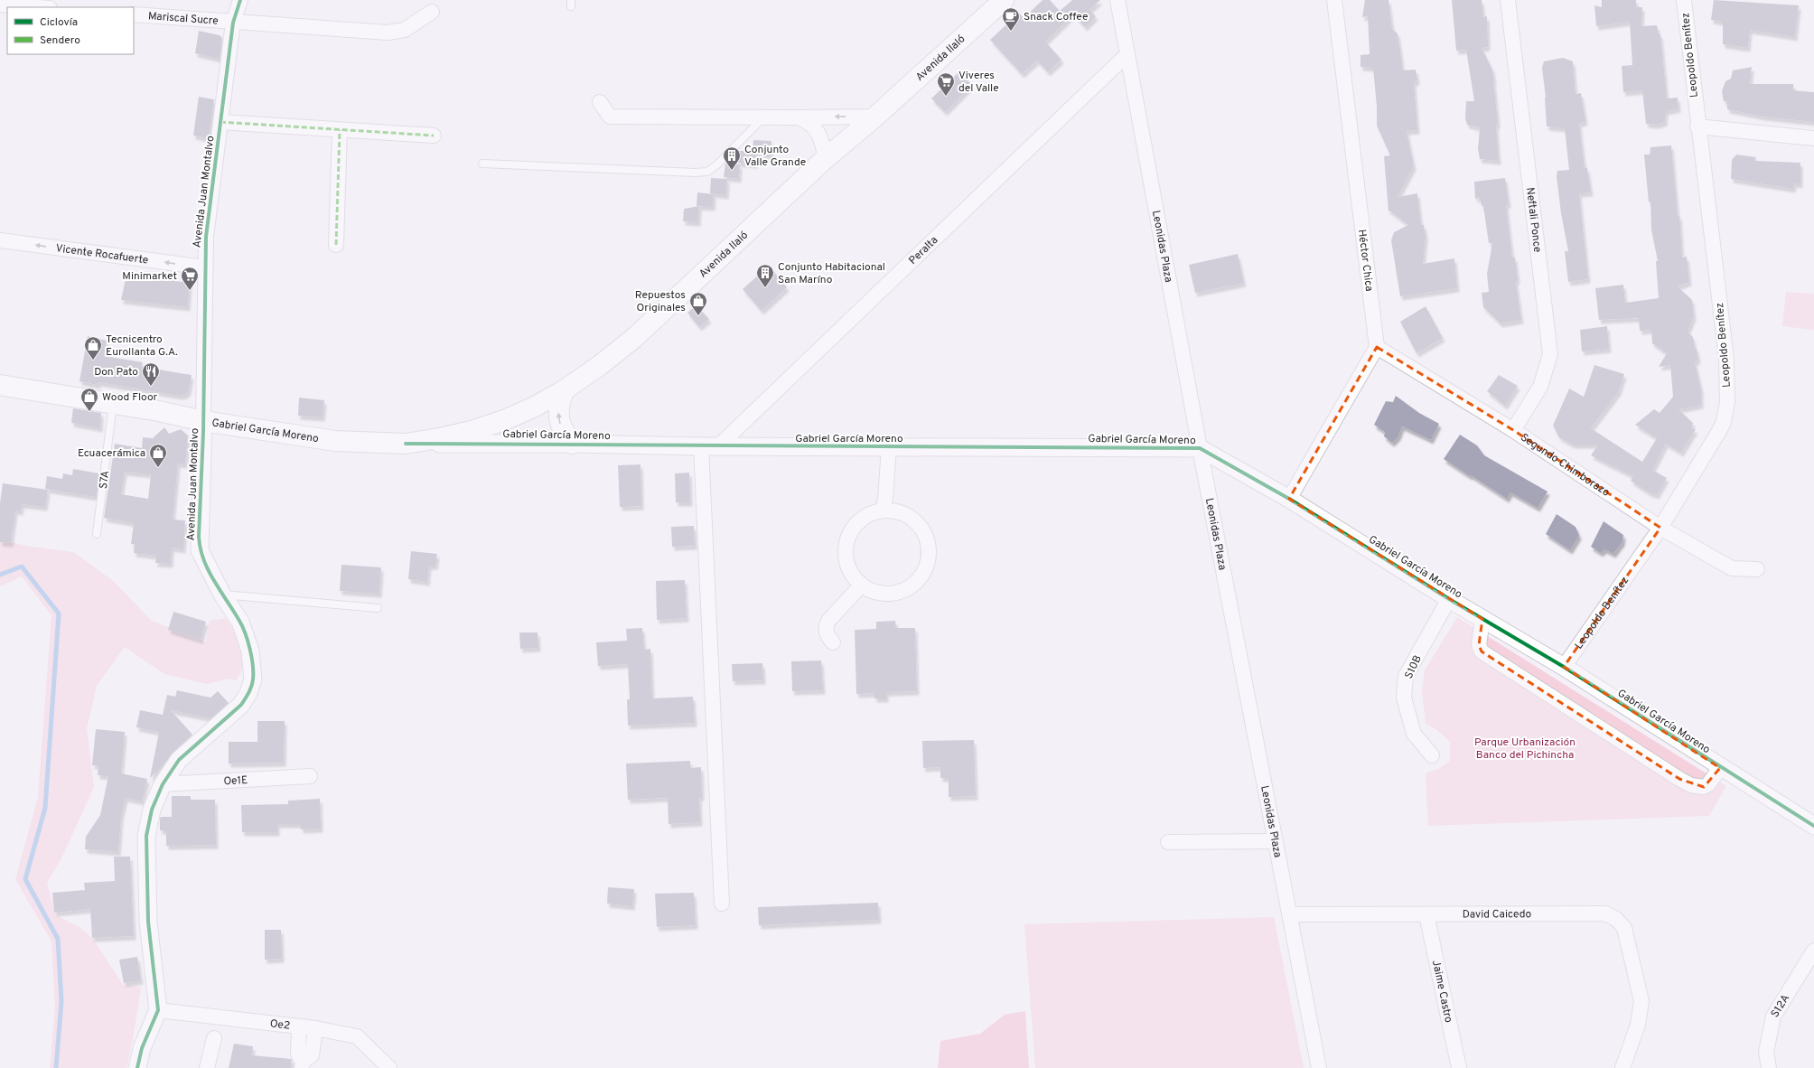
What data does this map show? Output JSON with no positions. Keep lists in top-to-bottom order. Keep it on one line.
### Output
{"streets":{"main road":["Avenida Ilaló","Gabriel García Moreno"],"street":["Mariscal Sucre","Leopoldo Benítez","Avenida Juan Montalvo","Neftali Ponce","Leonidas Plaza","Peralta","Vicente Rocafuerte","Héctor Chica","Segundo Chimborazo","S10B","Oe1E","David Caicedo","Jaime Castro","S12A","Oe2"],"lane":["S7A"]},"crossings":[["Mariscal Sucre","Avenida Juan Montalvo"],["Leopoldo Benítez","Gabriel García Moreno"],["Leopoldo Benítez","Segundo Chimborazo"],["Avenida Ilaló","Gabriel García Moreno"],["Avenida Juan Montalvo","Vicente Rocafuerte"],["Avenida Juan Montalvo","Gabriel García Moreno"],["Avenida Juan Montalvo","Oe1E"],["Avenida Juan Montalvo","Oe2"],["Neftali Ponce","Segundo Chimborazo"],["Leonidas Plaza","Peralta"],["Leonidas Plaza","Gabriel García Moreno"],["Leonidas Plaza","David Caicedo"],["Peralta","Gabriel García Moreno"],["Héctor Chica","Segundo Chimborazo"],["Gabriel García Moreno","S7A"],["Gabriel García Moreno","S10B"],["David Caicedo","Jaime Castro"]],"one_way":["Vicente Rocafuerte"],"parks":["Parque Urbanización Banco del Pichincha"],"places":{"cafe":["Snack Coffee"],"supermarket":["Viveres del Valle","Minimarket"],"building":["Conjunto Valle Grande","Conjunto Habitacional San Maríno"],"shop":["Repuestos Originales","Tecnicentro Eurollanta G.A.","Wood Floor","Ecuacerámica"],"restaurant":["Don Pato"]},"legend":["Ciclovía","Sendero"]}
